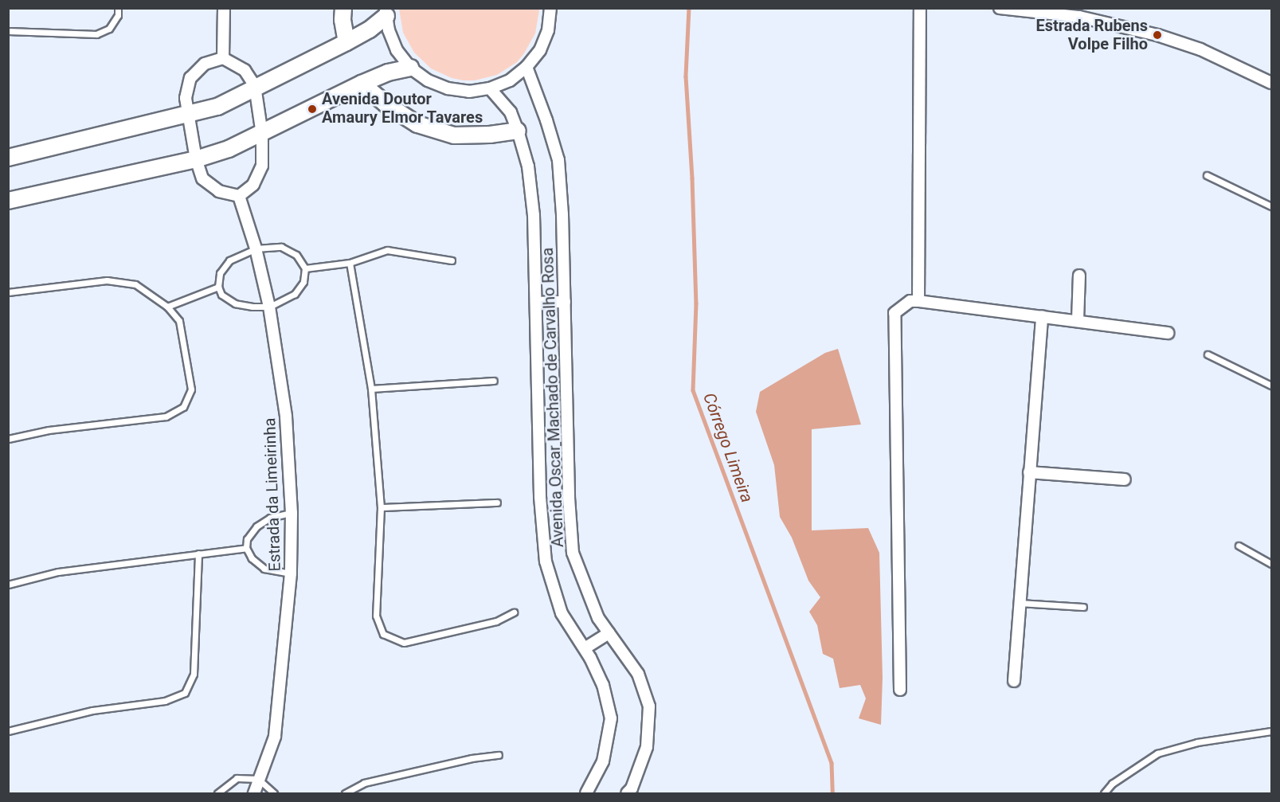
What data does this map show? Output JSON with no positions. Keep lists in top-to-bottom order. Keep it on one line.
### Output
{"streets":{"street":["Avenida Oscar Machado de Carvalho Rosa","Estrada da Limeirinha"]},"water":["Córrego Limeira"],"places":["Estrada Rubens Volpe Filho","Avenida Doutor Amaury Elmor Tavares"]}
